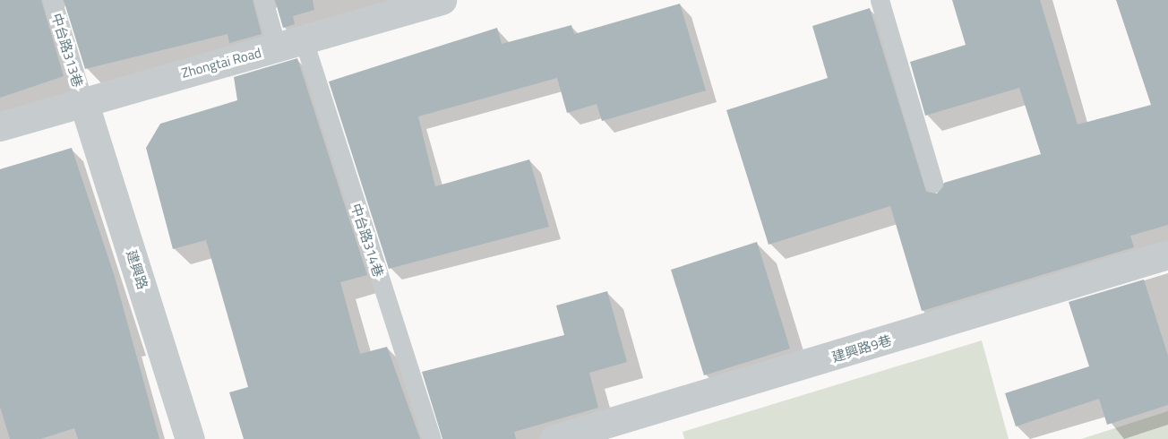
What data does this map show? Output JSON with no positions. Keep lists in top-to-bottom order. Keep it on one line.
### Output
{"streets":{"street":["Zhongtai Road","建興路","建興路9巷"],"lane":["中台路313巷","中台路314巷"]},"crossings":[["中台路313巷","Zhongtai Road"],["中台路313巷","建興路"],["Zhongtai Road","中台路314巷"],["Zhongtai Road","建興路"]]}
